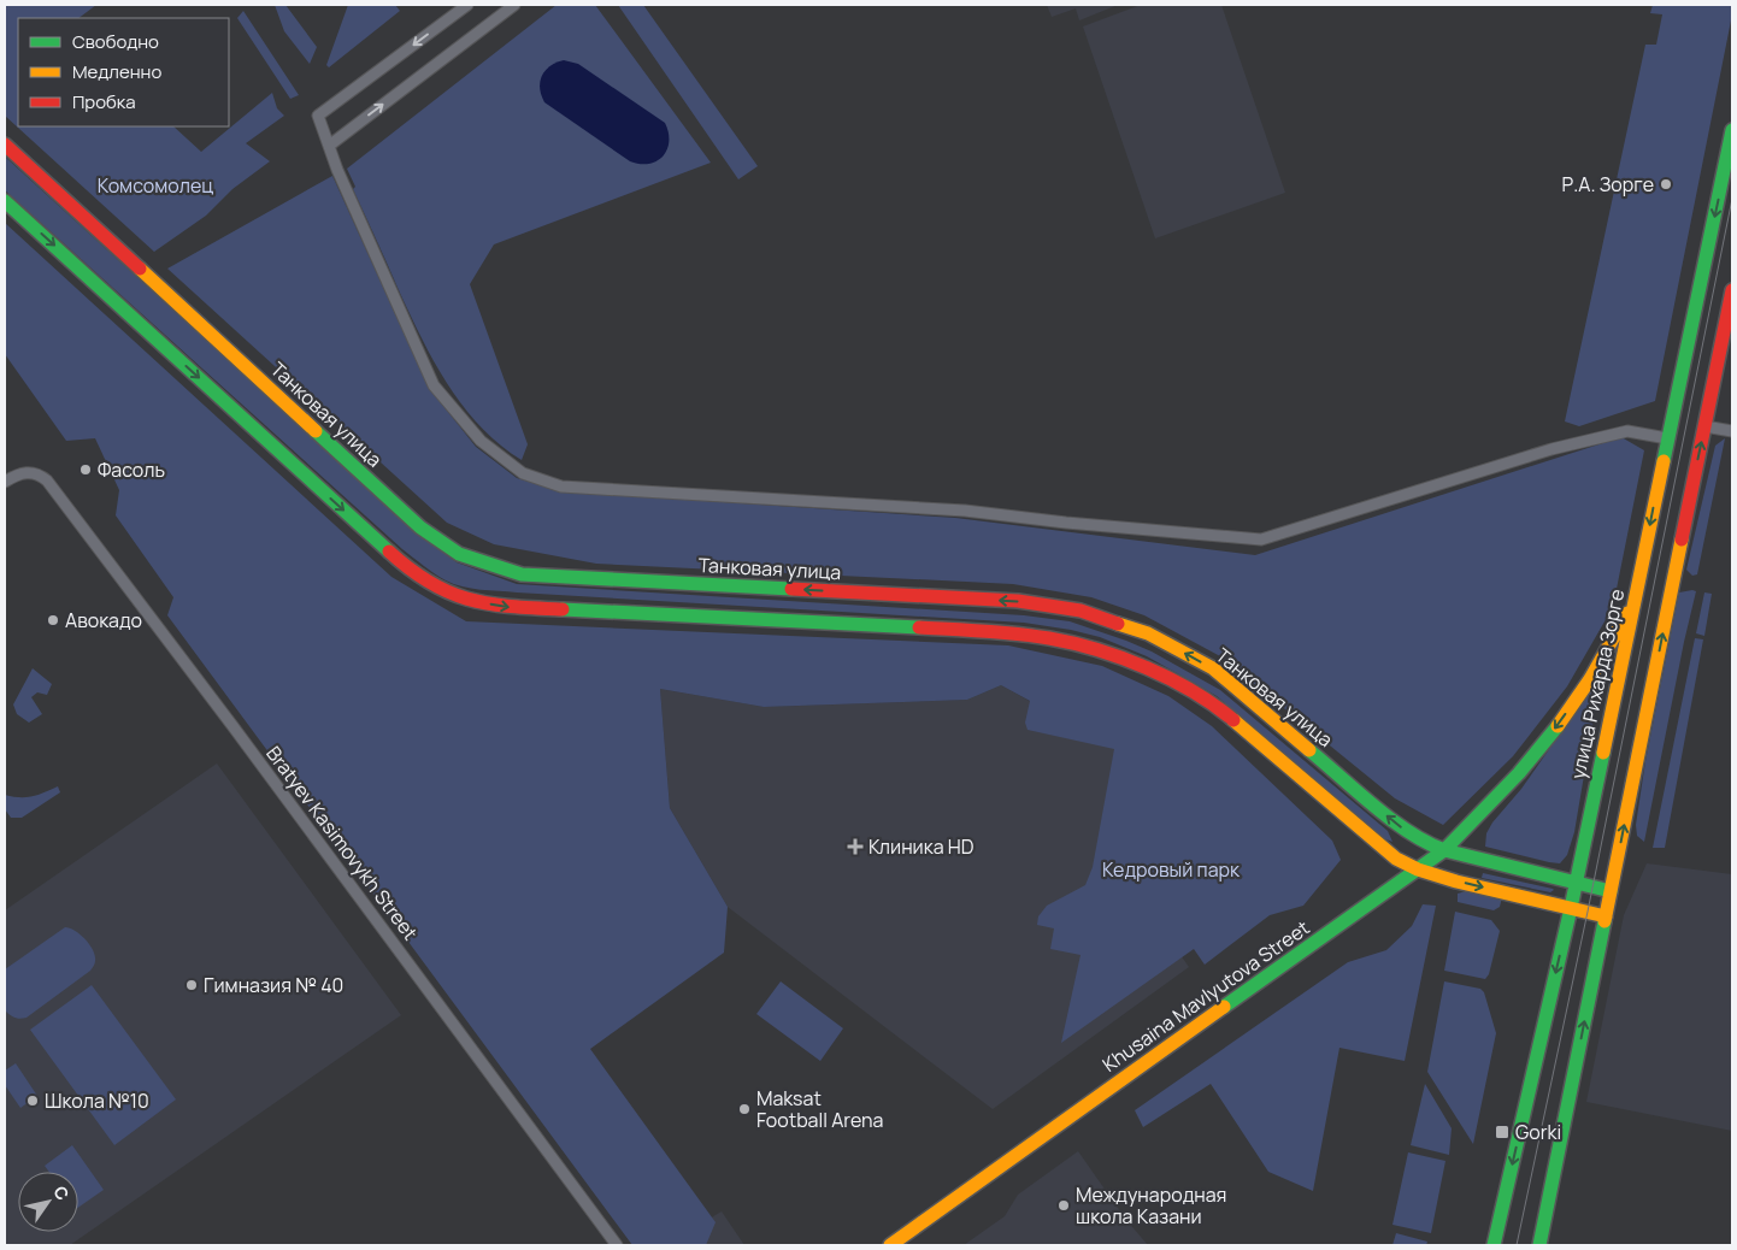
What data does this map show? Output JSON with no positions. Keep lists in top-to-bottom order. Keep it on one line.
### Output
{"streets":{"main road":["Танковая улица","улица Рихарда Зорге","Khusaina Mavlyutova Street"],"street":["Bratyev Kasimovykh Street"]},"crossings":[["Танковая улица","улица Рихарда Зорге"],["Танковая улица","Khusaina Mavlyutova Street"],["улица Рихарда Зорге","Khusaina Mavlyutova Street"]],"parks":["Комсомолец","Кедровый парк"],"places":{"other":["Р.А. Зорге","Фасоль","Авокадо","Гимназия № 40","Школа №10","Maksat Football Arena","Международная школа Казани"],"health":["Клиника HD"],"transit":["Gorki"]},"legend":["Свободно","Медленно","Пробка"],"north":"top right"}
